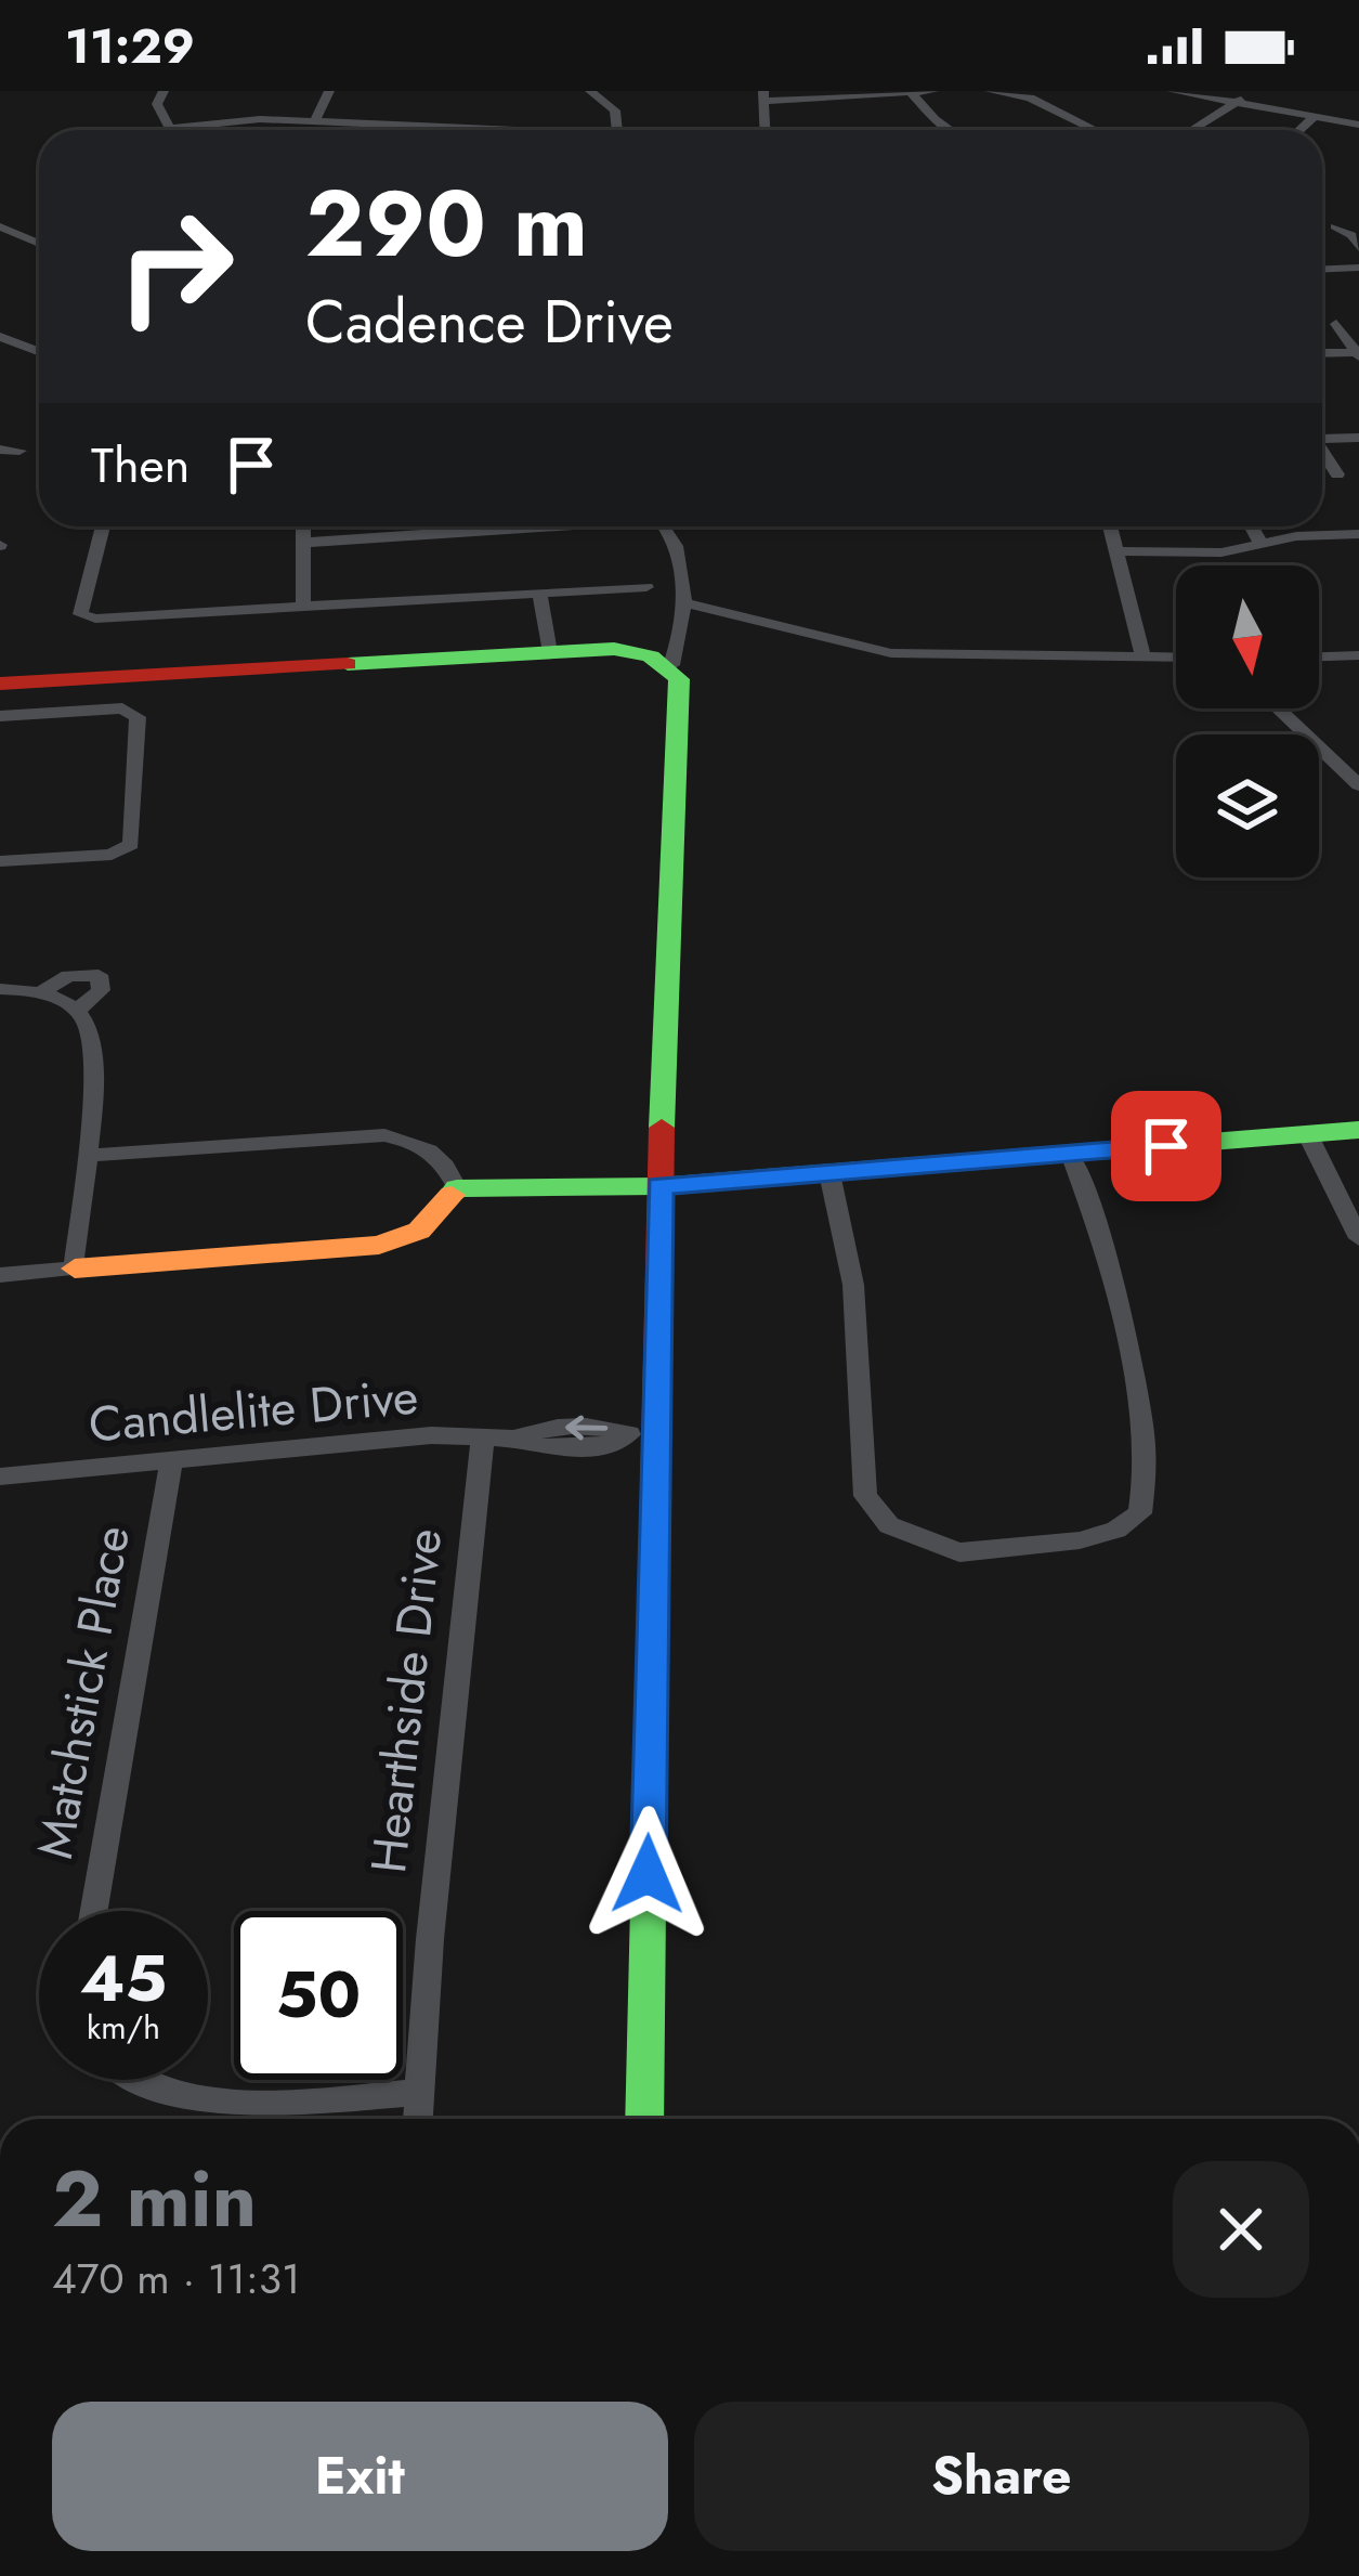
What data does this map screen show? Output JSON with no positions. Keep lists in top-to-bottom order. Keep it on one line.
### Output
{"streets":{"street":["Candlelite Drive","Matchstick Place","Hearthside Drive"]},"crossings":[["Candlelite Drive","Matchstick Place"],["Candlelite Drive","Hearthside Drive"]],"north":"bottom","page":{"status":"11:29","turn":["290 m","Cadence Drive"],"then":"Then","speed":"45 km/h","limit":"50","heading":["2 min","470 m · 11:31"],"buttons":["Exit","Share"]}}
